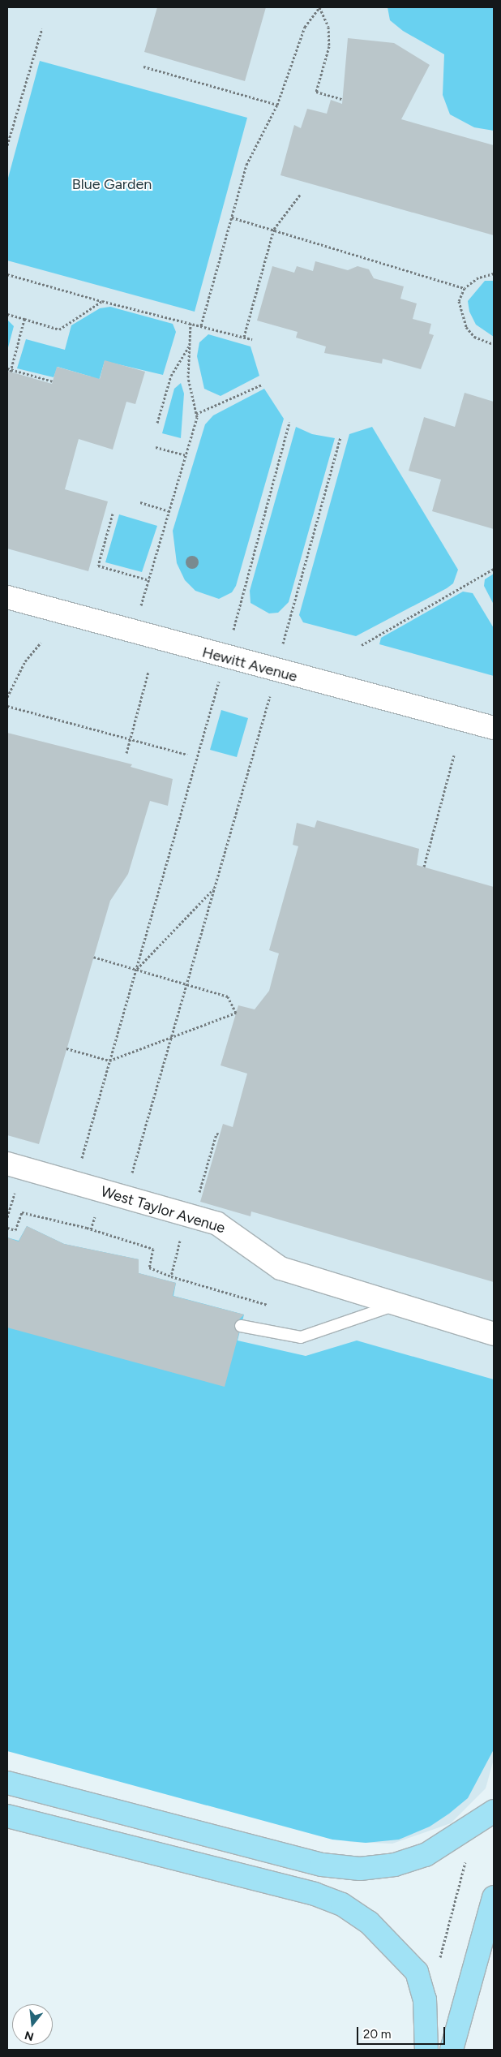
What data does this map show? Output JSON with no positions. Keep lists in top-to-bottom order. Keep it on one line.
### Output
{"streets":{"street":["Hewitt Avenue","West Taylor Avenue"]},"parks":["Blue Garden"],"scale_bar":"20 m","north":"bottom"}
